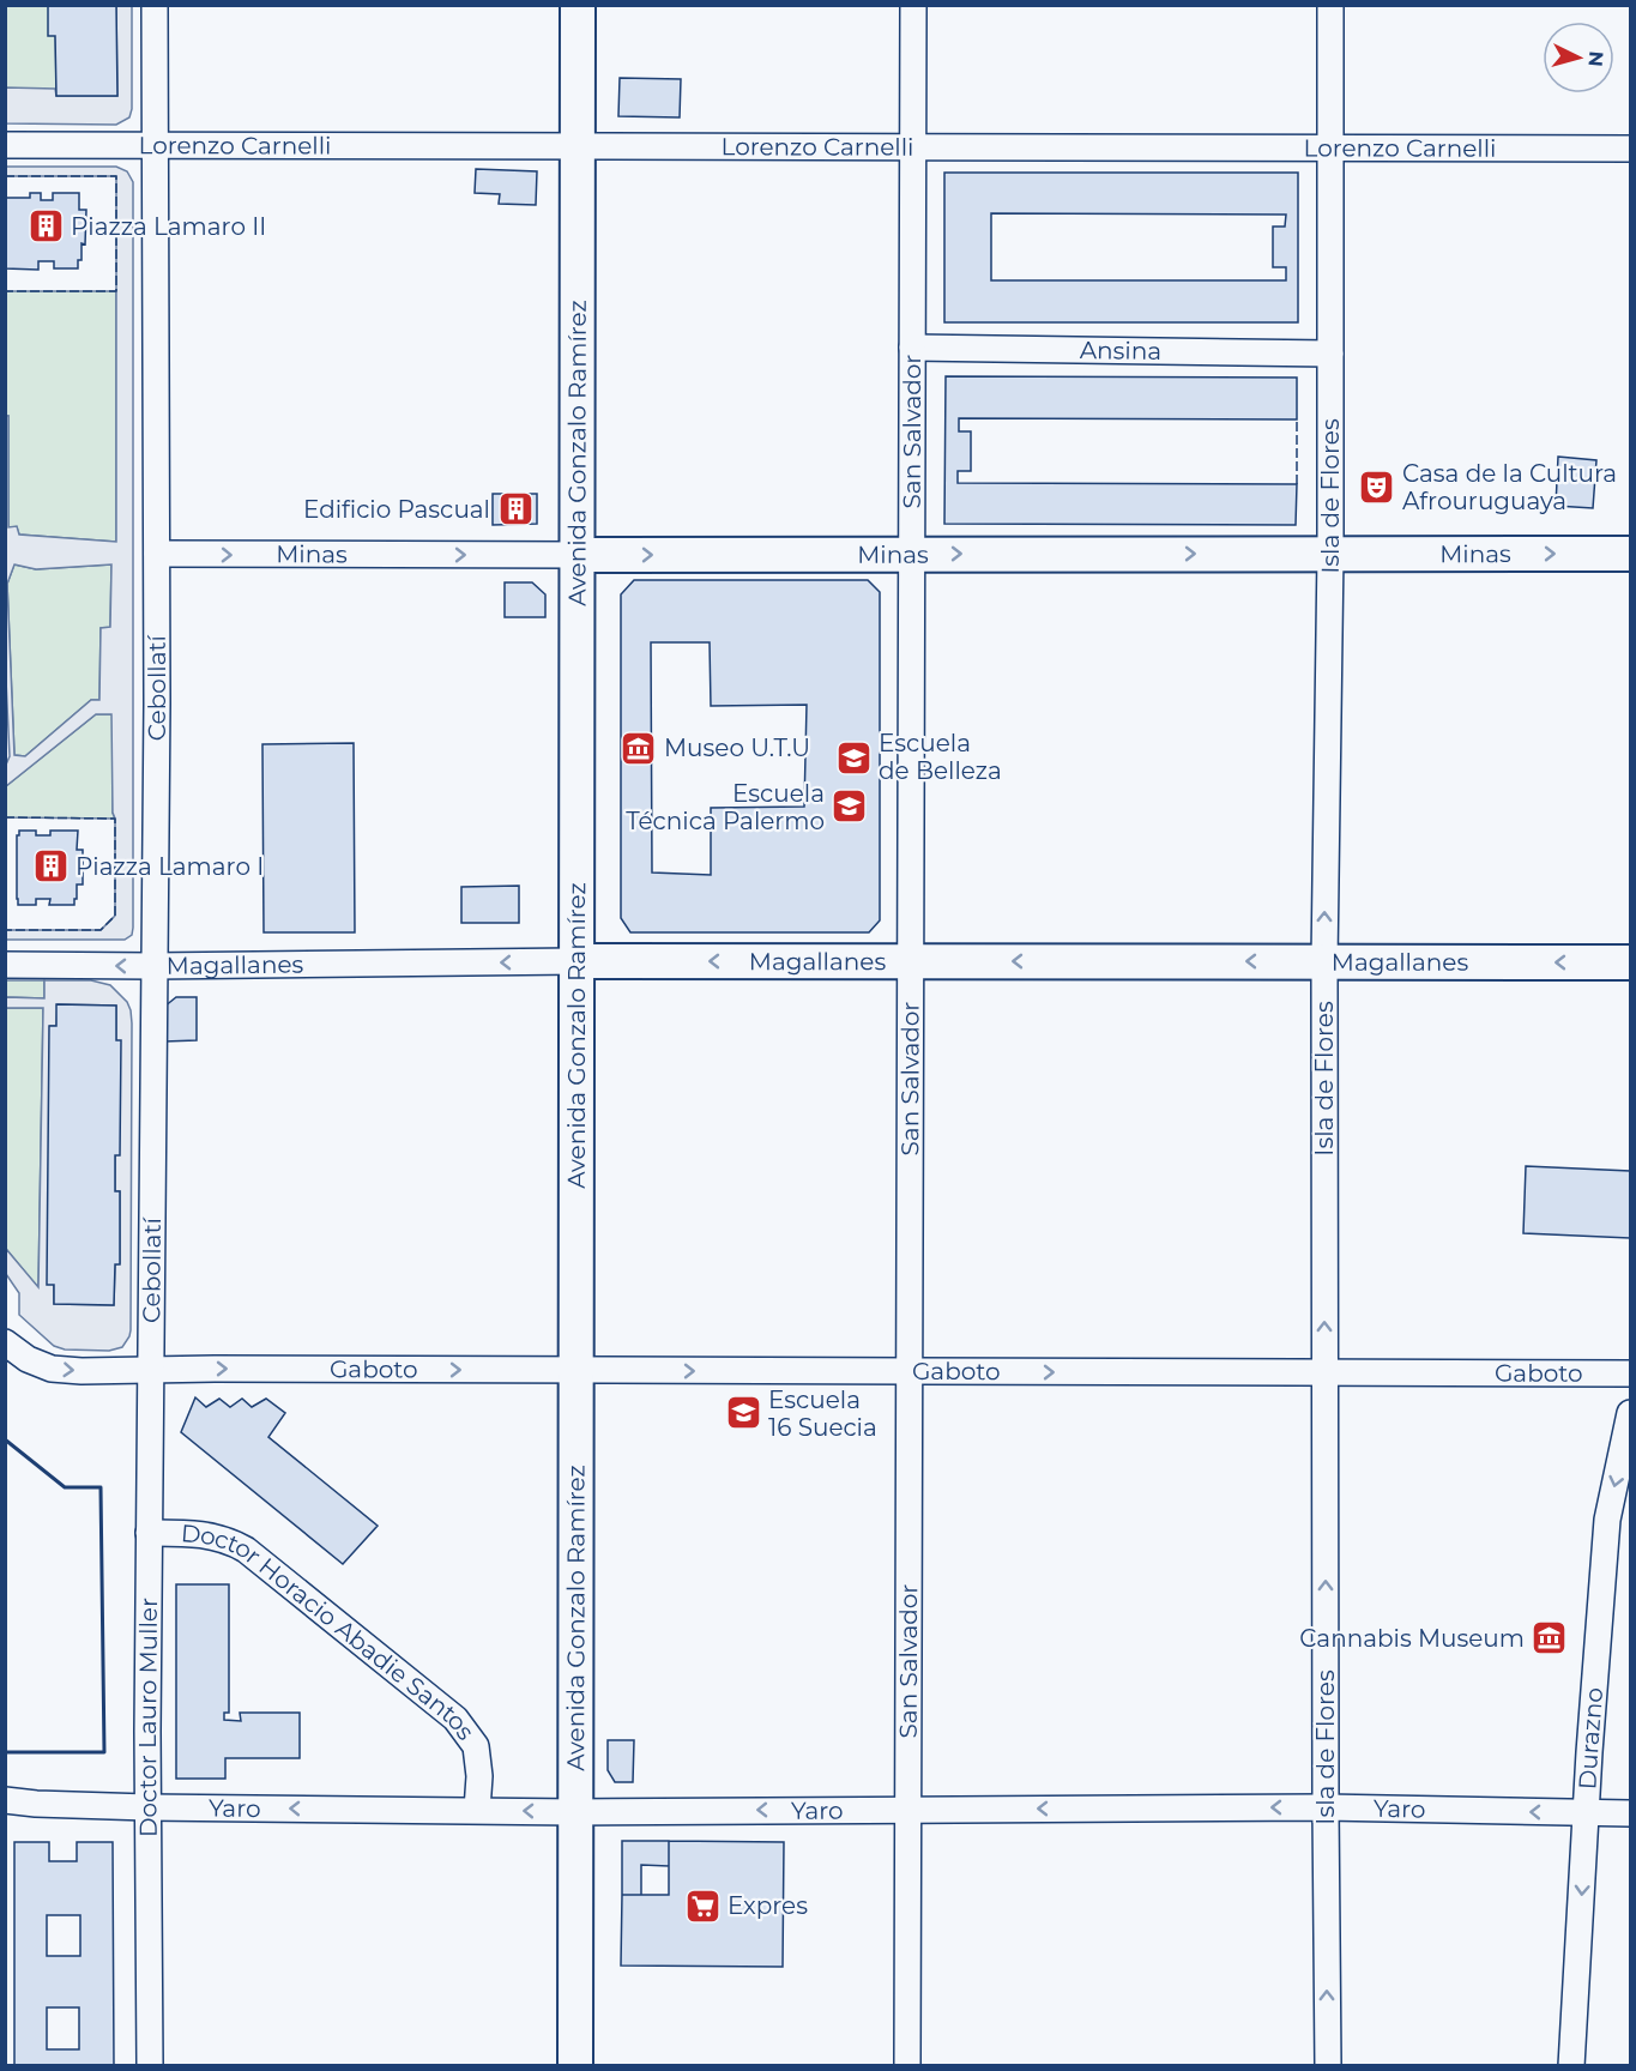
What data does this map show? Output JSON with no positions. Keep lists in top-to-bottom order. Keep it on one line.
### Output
{"streets":{"street":["Lorenzo Carnelli","Ansina","San Salvador","Avenida Gonzalo Ramírez","Isla de Flores","Minas","Cebollatí","Magallanes","Gaboto","Doctor Horacio Abadie Santos","Doctor Lauro Muller","Durazno","Yaro"]},"crossings":[["Lorenzo Carnelli","San Salvador"],["Lorenzo Carnelli","Avenida Gonzalo Ramírez"],["Lorenzo Carnelli","Isla de Flores"],["Lorenzo Carnelli","Cebollatí"],["Ansina","San Salvador"],["Ansina","Isla de Flores"],["San Salvador","Minas"],["San Salvador","Magallanes"],["San Salvador","Gaboto"],["San Salvador","Yaro"],["Avenida Gonzalo Ramírez","Minas"],["Avenida Gonzalo Ramírez","Magallanes"],["Avenida Gonzalo Ramírez","Gaboto"],["Avenida Gonzalo Ramírez","Yaro"],["Isla de Flores","Minas"],["Isla de Flores","Magallanes"],["Isla de Flores","Gaboto"],["Isla de Flores","Yaro"],["Minas","Cebollatí"],["Cebollatí","Magallanes"],["Cebollatí","Gaboto"],["Cebollatí","Doctor Lauro Muller"],["Gaboto","Doctor Lauro Muller"],["Doctor Horacio Abadie Santos","Doctor Lauro Muller"],["Doctor Horacio Abadie Santos","Yaro"],["Doctor Lauro Muller","Yaro"],["Durazno","Yaro"]],"one_way":["Isla de Flores","Minas","Magallanes","Gaboto","Durazno","Yaro"],"places":{"building":["Piazza Lamaro II","Edificio Pascual","Piazza Lamaro I"],"theatre":["Casa de la Cultura Afrouruguaya"],"museum":["Museo U.T.U","Cannabis Museum"],"school or university":["Escuela de Belleza","Escuela Técnica Palermo","Escuela 16 Suecia"],"supermarket":["Expres"]},"north":"right"}
